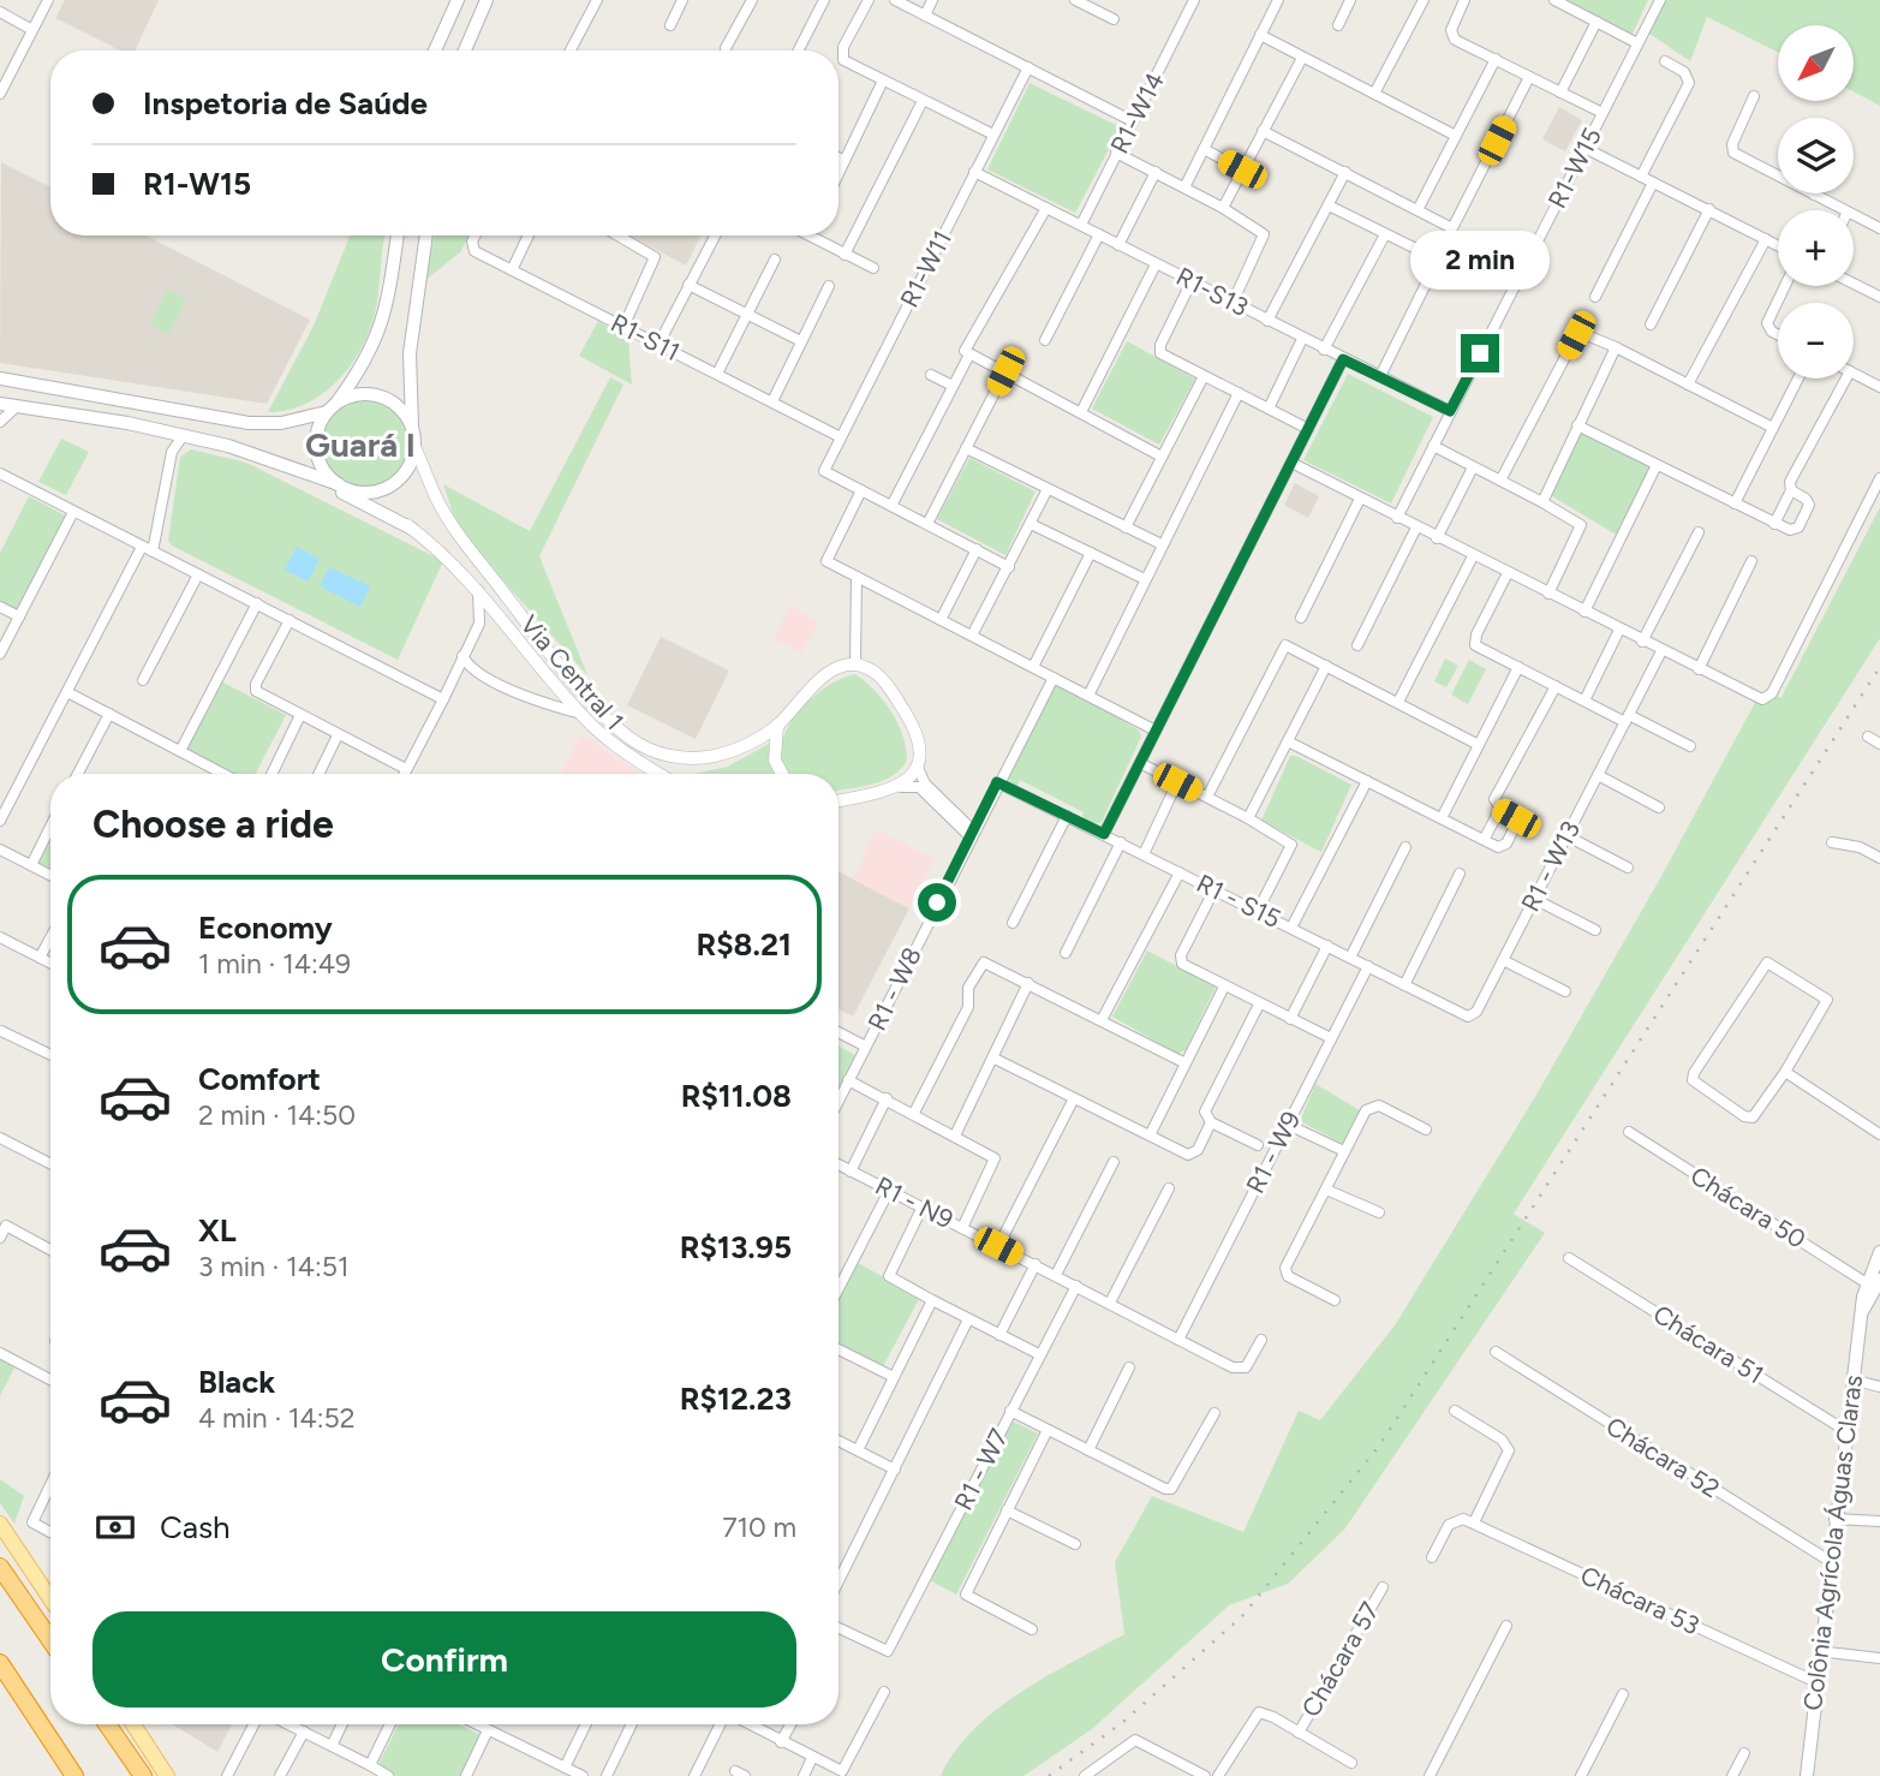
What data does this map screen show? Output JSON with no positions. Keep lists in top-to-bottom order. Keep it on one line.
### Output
{"streets":{"main road":["Via Central 1","Colônia Agrícola Águas Claras"],"street":["R1-W14","R1-W15","R1-W11","R1-S13","R1-S11","R1 - W13","R1 - S15","R1 - W8","R1 - W9","R1 - N9","Chácara 50","Chácara 51","Chácara 52","R1 - W7","Chácara 53","Chácara 57"]},"crossings":[["R1-W14","R1-S13"],["R1-W15","R1-S13"],["R1-W11","R1-S13"],["R1-W11","R1-S11"],["R1 - W13","R1 - S15"],["R1 - S15","R1 - W8"],["R1 - S15","R1 - W9"],["R1 - W9","R1 - N9"],["R1 - N9","R1 - W7"],["Chácara 50","Colônia Agrícola Águas Claras"],["Chácara 51","Colônia Agrícola Águas Claras"],["Chácara 52","Colônia Agrícola Águas Claras"],["Colônia Agrícola Águas Claras","Chácara 53"]],"districts":["Guará I"],"north":"bottom left","page":{"map_buttons":["+","−"],"banner":["Inspetoria de Saúde","R1-W15"],"bubble":"2 min","heading":"Choose a ride","list":[{"name":"Economy","note":"1 min · 14:49","value":"R$8.21"},{"name":"Comfort","note":"2 min · 14:50","value":"R$11.08"},{"name":"XL","note":"3 min · 14:51","value":"R$13.95"},{"name":"Black","note":"4 min · 14:52","value":"R$12.23"}],"pay":["Cash","710 m"],"buttons":"Confirm"}}
